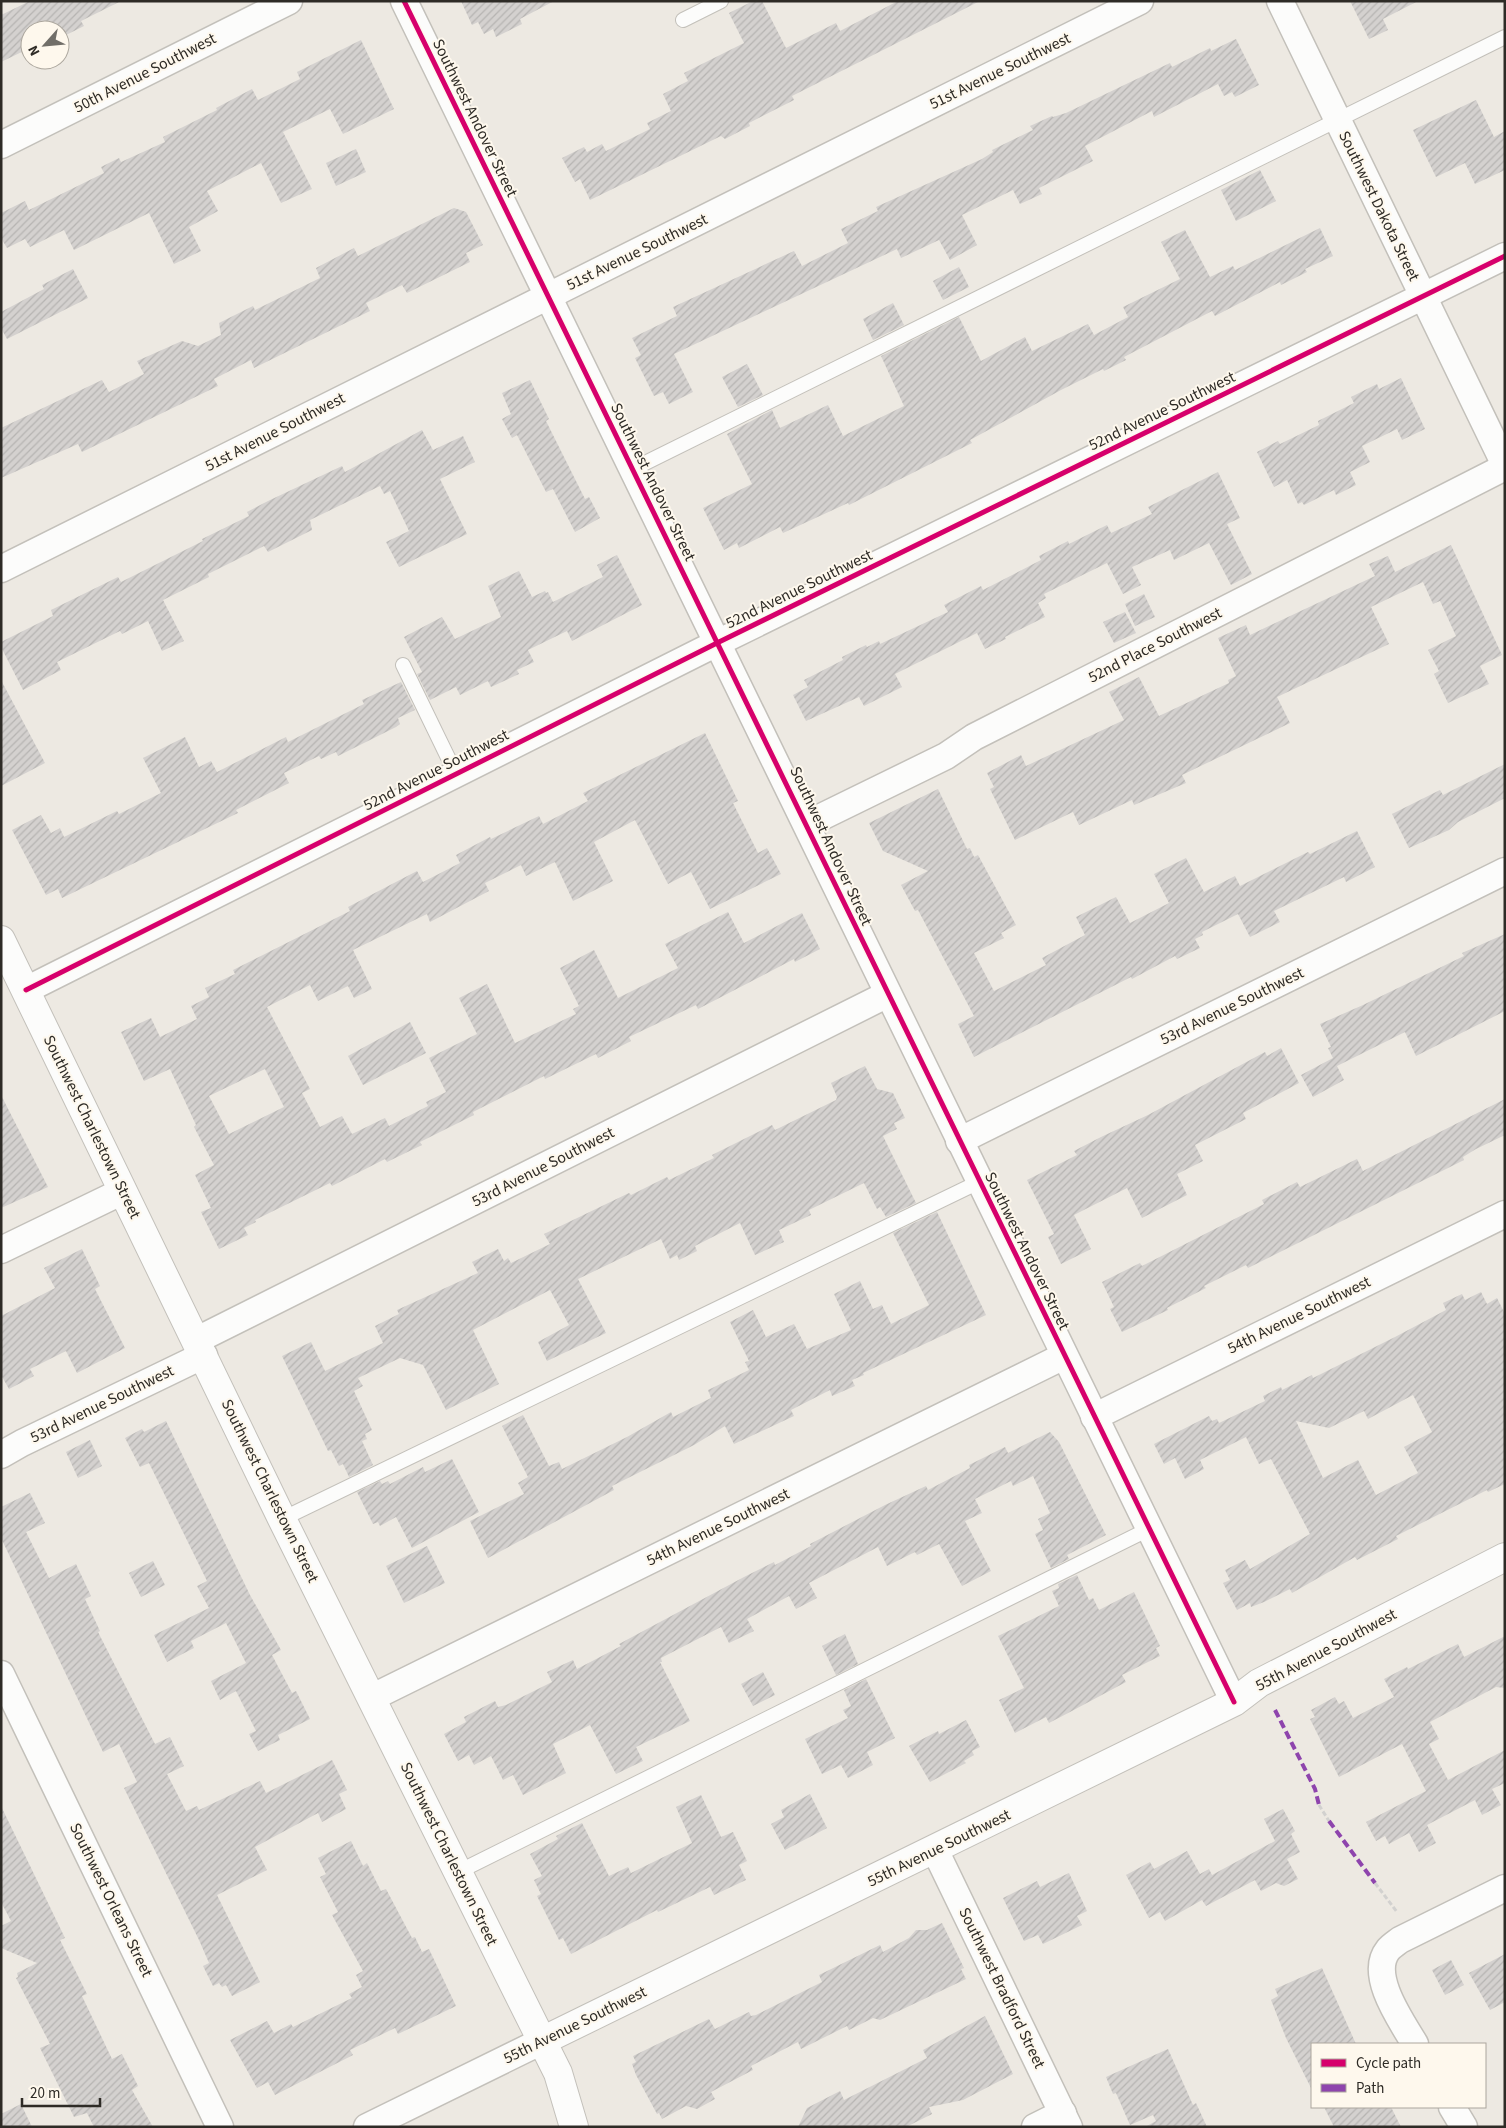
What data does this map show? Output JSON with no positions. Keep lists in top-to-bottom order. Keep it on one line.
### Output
{"streets":{"street":["51st Avenue Southwest","50th Avenue Southwest","Southwest Andover Street","Southwest Dakota Street","52nd Avenue Southwest","52nd Place Southwest","53rd Avenue Southwest","Southwest Charlestown Street","54th Avenue Southwest","55th Avenue Southwest","Southwest Orleans Street","Southwest Bradford Street"]},"crossings":[["51st Avenue Southwest","Southwest Andover Street"],["Southwest Andover Street","52nd Avenue Southwest"],["Southwest Andover Street","52nd Place Southwest"],["Southwest Andover Street","53rd Avenue Southwest"],["Southwest Andover Street","54th Avenue Southwest"],["Southwest Andover Street","55th Avenue Southwest"],["Southwest Dakota Street","52nd Avenue Southwest"],["Southwest Dakota Street","52nd Place Southwest"],["52nd Avenue Southwest","Southwest Charlestown Street"],["53rd Avenue Southwest","Southwest Charlestown Street"],["Southwest Charlestown Street","54th Avenue Southwest"],["Southwest Charlestown Street","55th Avenue Southwest"],["55th Avenue Southwest","Southwest Bradford Street"]],"legend":["Cycle path","Path"],"scale_bar":"20 m","north":"bottom left"}
